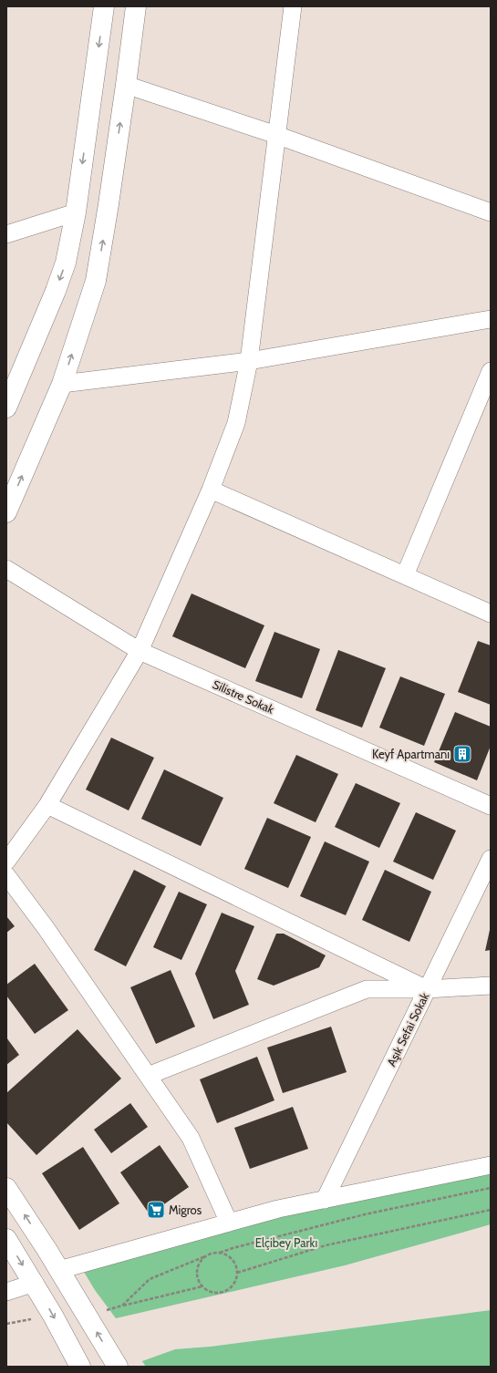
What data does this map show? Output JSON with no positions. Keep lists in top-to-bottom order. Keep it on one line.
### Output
{"streets":{"street":["Silistre Sokak","Aşık Sefai Sokak"]},"parks":["Elçibey Parkı"],"places":{"building":["Keyf Apartmanı"],"supermarket":["Migros"]}}
